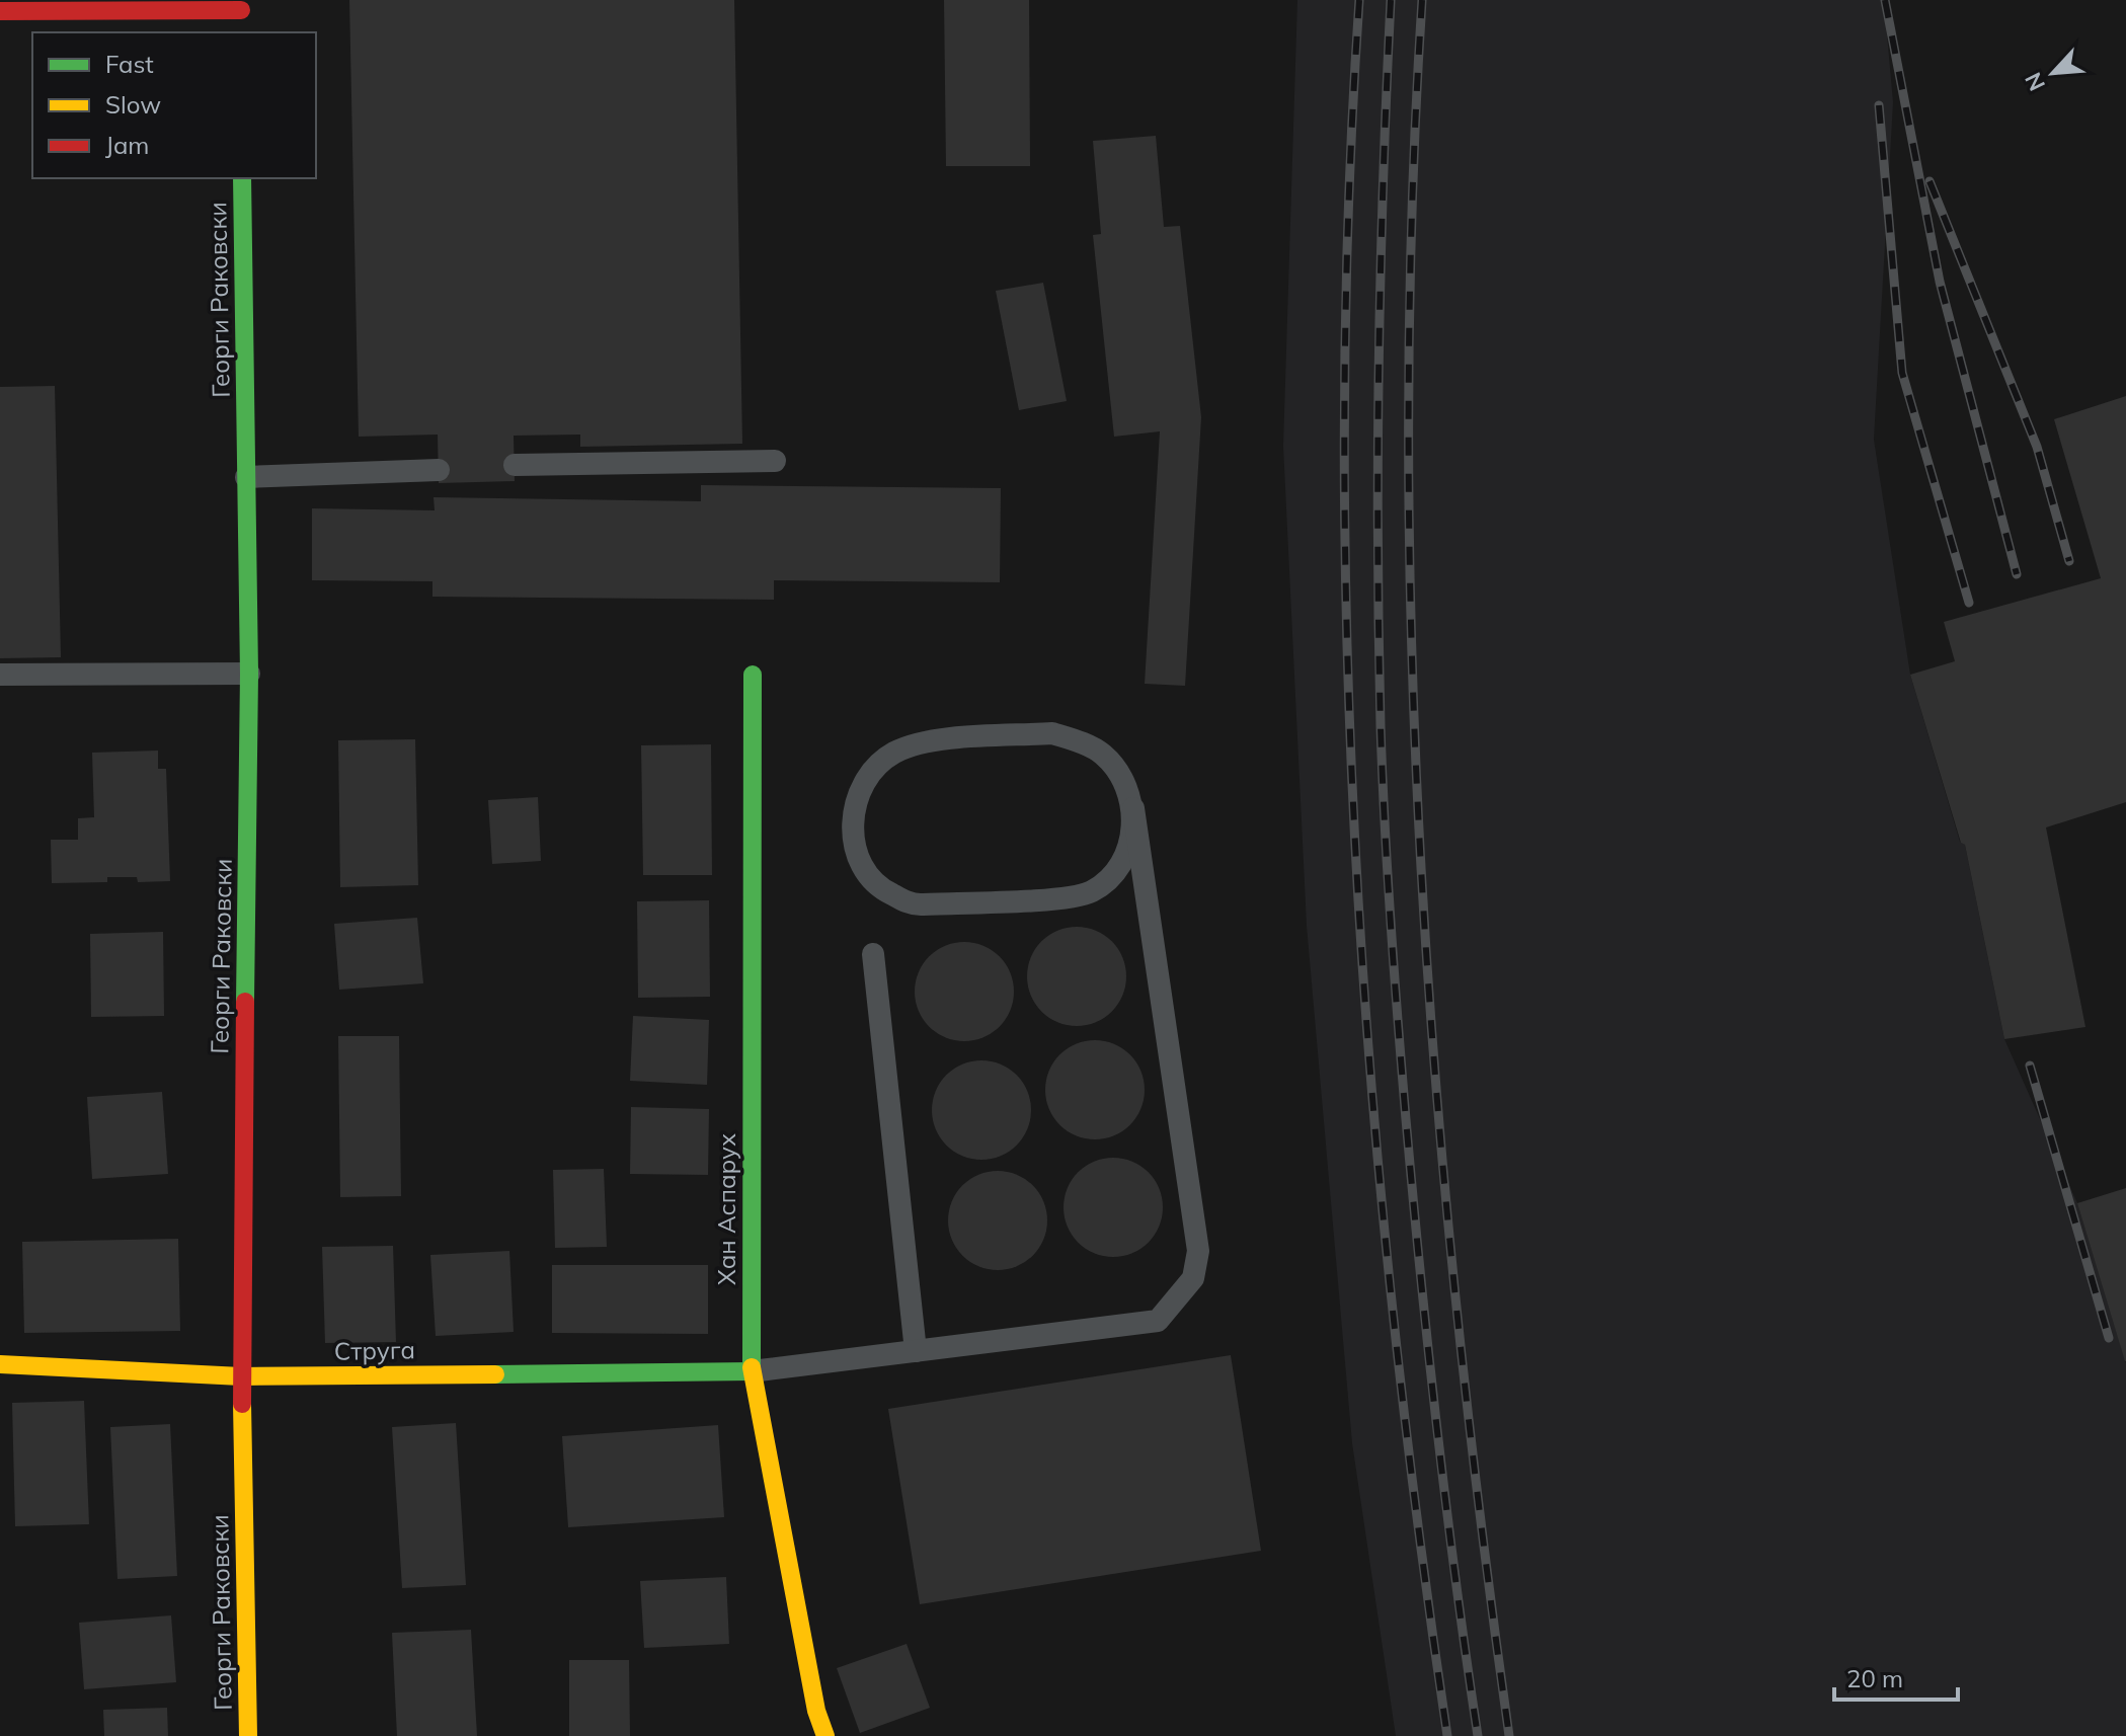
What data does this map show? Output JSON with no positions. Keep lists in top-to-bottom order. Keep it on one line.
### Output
{"streets":{"street":["Георги Раковски","Хан Аспарух","Струга"]},"crossings":[["Георги Раковски","Струга"],["Хан Аспарух","Струга"]],"legend":["Fast","Slow","Jam"],"scale_bar":"20 m","north":"bottom left"}
